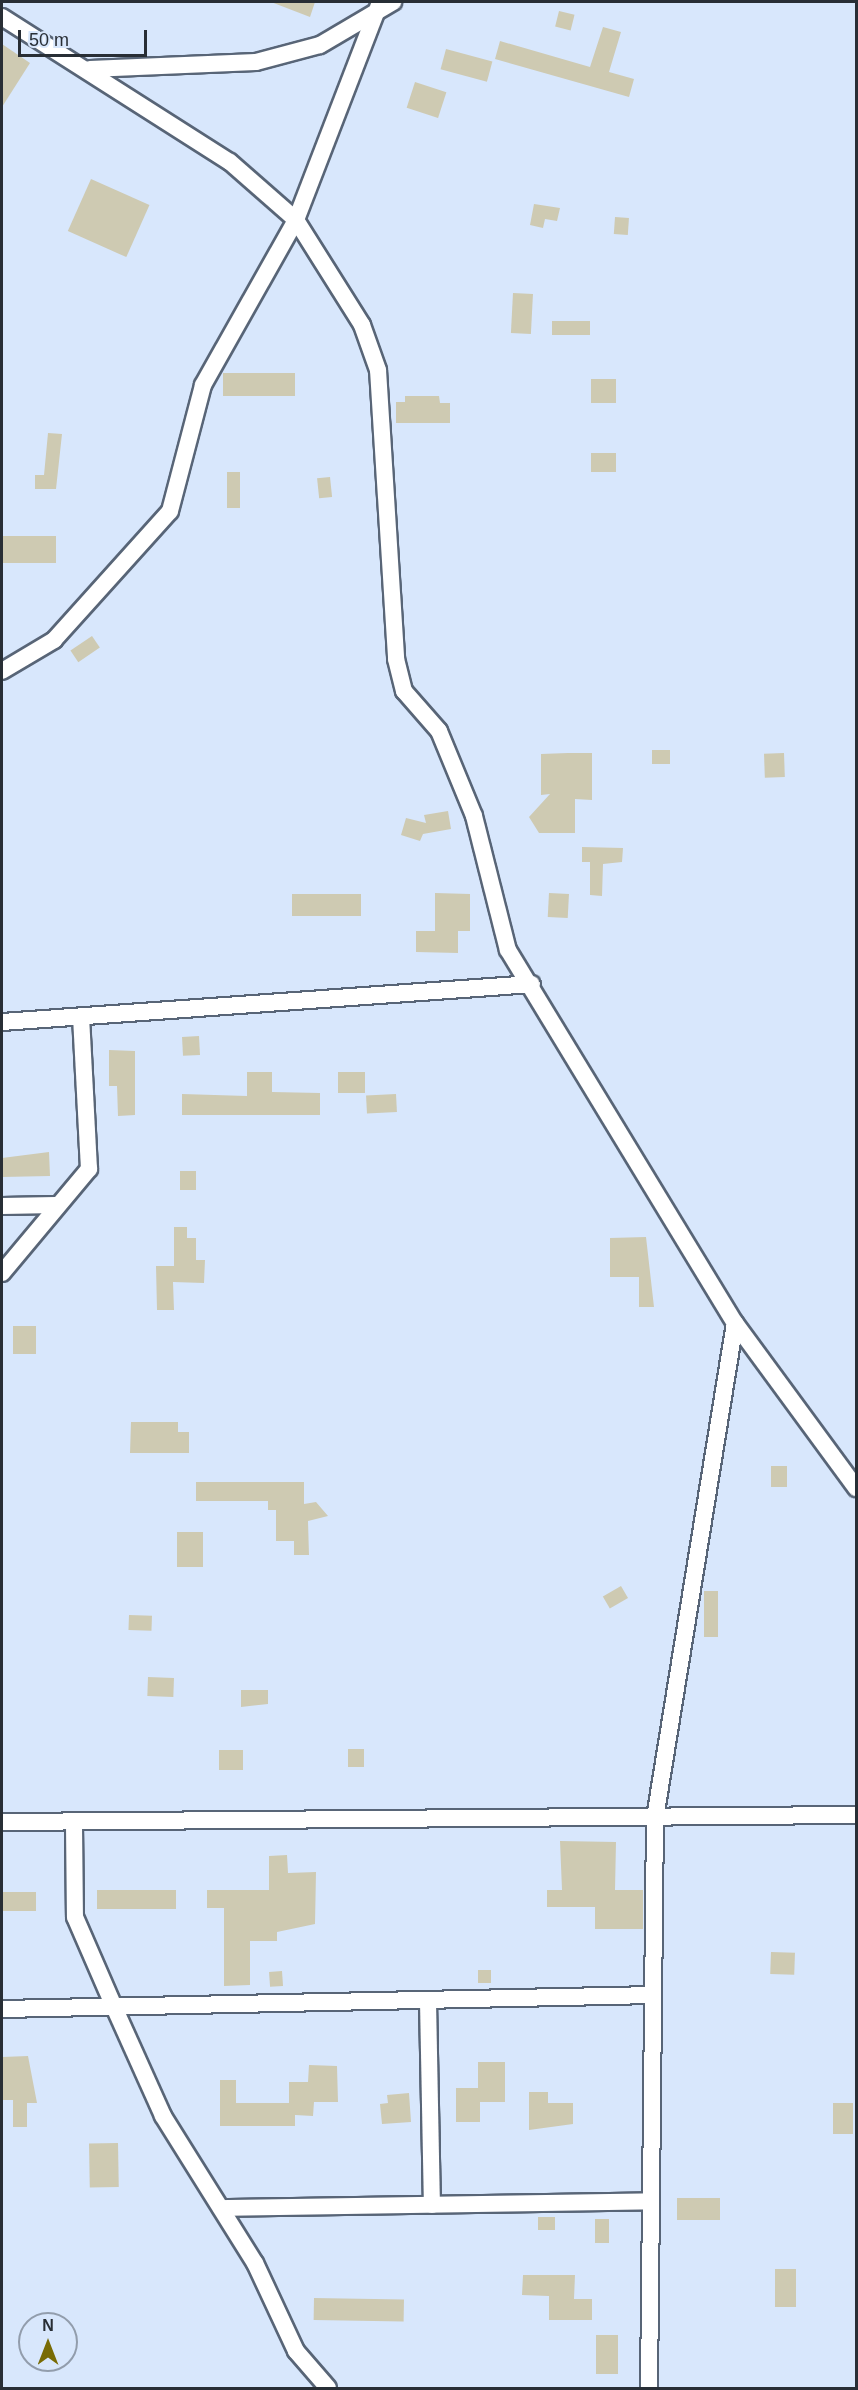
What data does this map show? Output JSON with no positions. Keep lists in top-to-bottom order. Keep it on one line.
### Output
{"scale_bar":"50 m","north":"top"}
